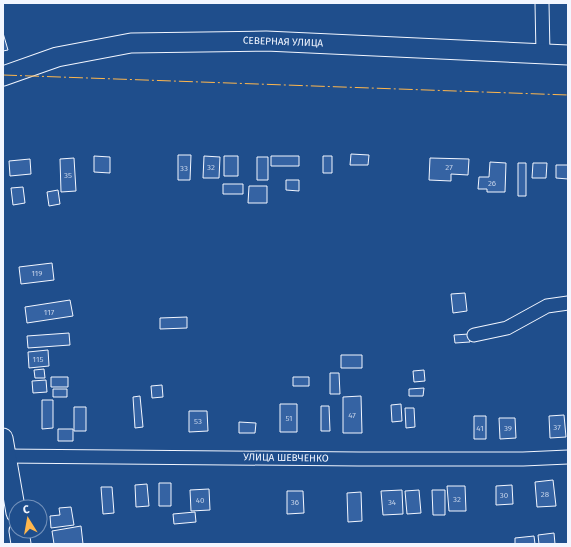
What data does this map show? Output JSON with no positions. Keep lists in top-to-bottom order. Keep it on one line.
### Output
{"streets":{"street":["СЕВЕРНАЯ УЛИЦА","УЛИЦА ШЕВЧЕНКО"]},"house_numbers":["32","27","33","35","26","119","117","115","47","51","53","37","41","39","28","30","32","40","36","34"],"north":"top"}
